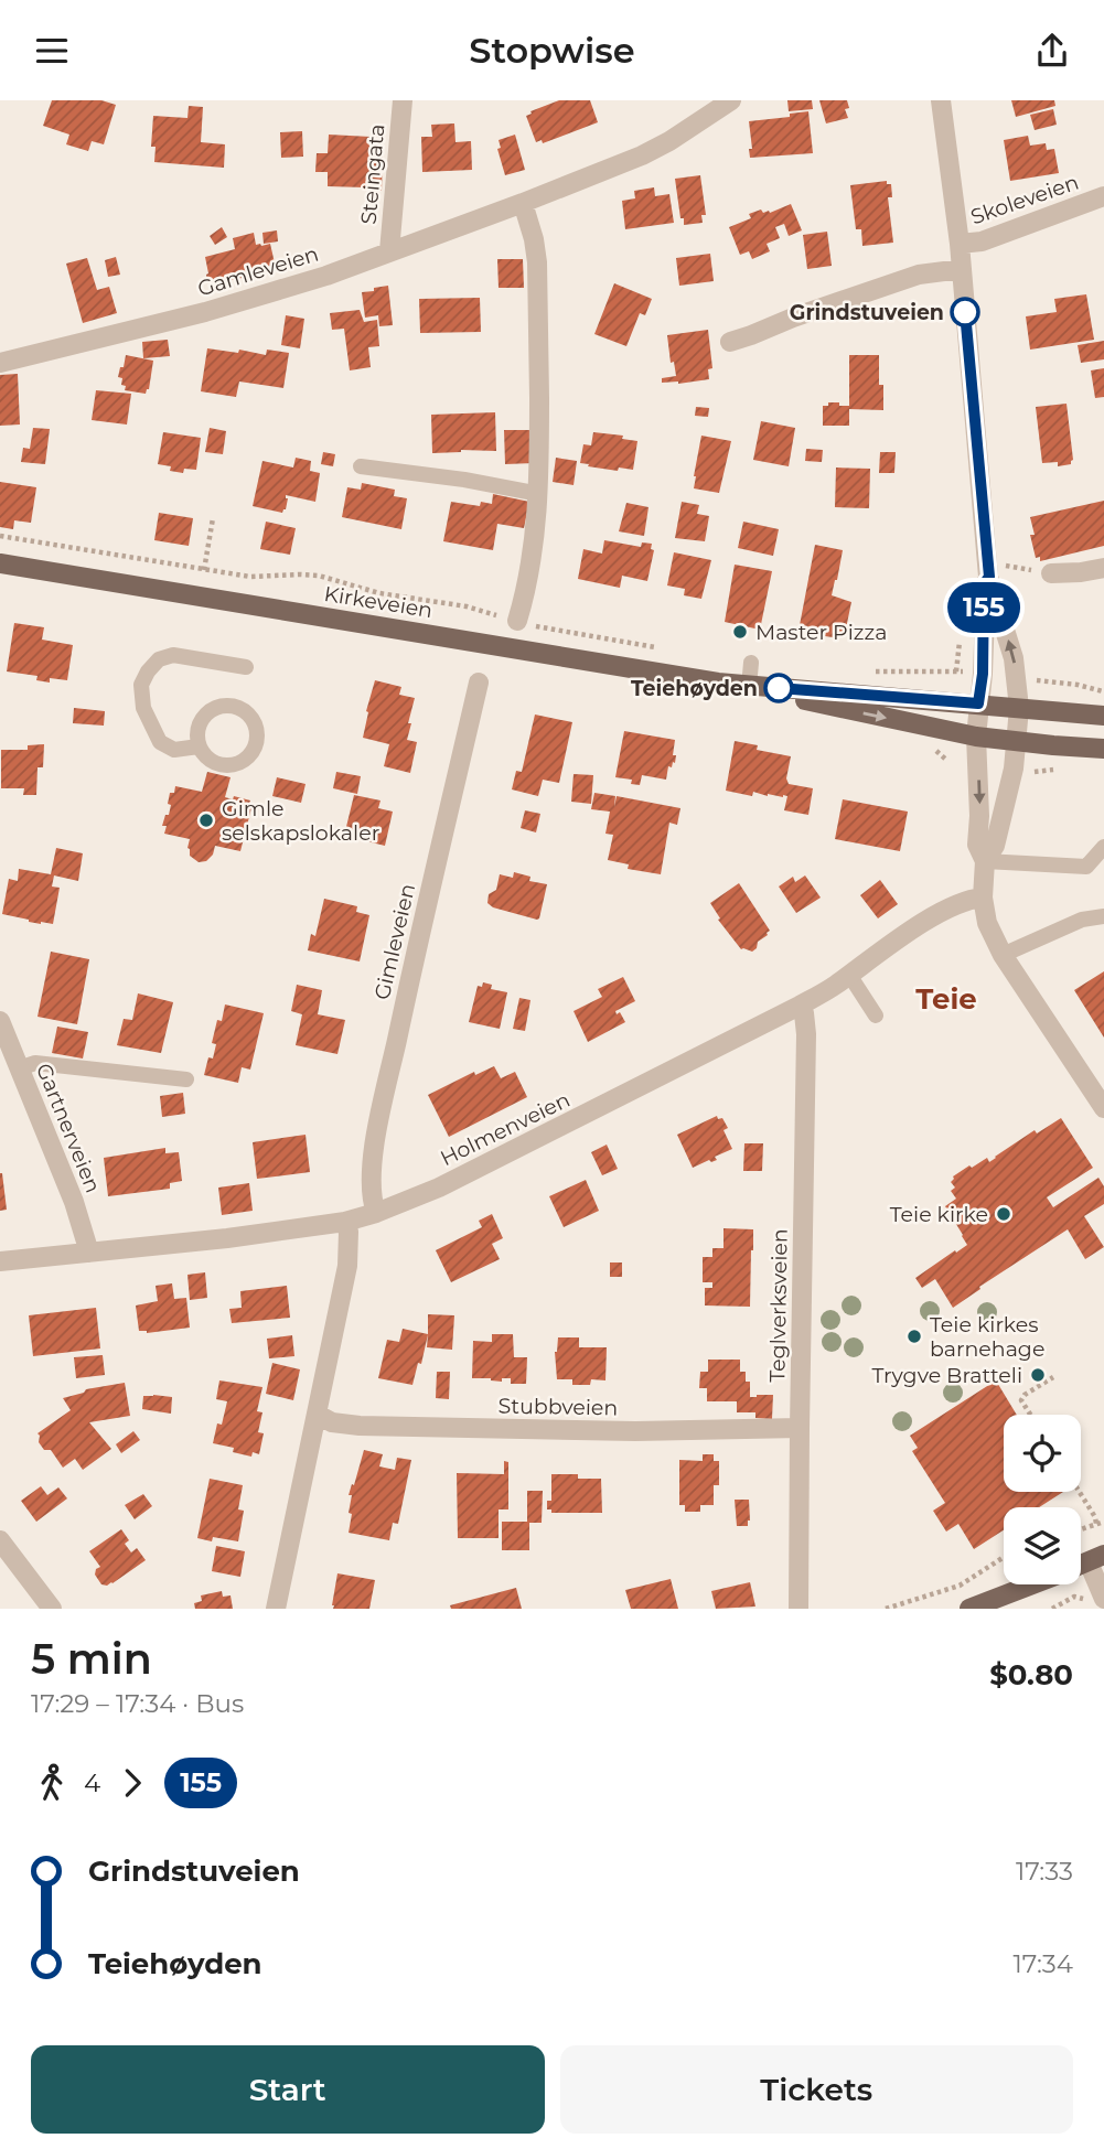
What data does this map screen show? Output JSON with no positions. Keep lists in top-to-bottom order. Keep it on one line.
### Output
{"streets":{"main road":["Kirkeveien"],"street":["Steingata","Skoleveien","Gamleveien","Gimleveien","Gartnerveien","Holmenveien","Teglverksveien","Stubbveien"]},"crossings":[["Steingata","Gamleveien"],["Gimleveien","Holmenveien"],["Gartnerveien","Holmenveien"],["Holmenveien","Teglverksveien"],["Teglverksveien","Stubbveien"]],"districts":["Teie"],"places":["Grindstuveien","Master Pizza","Teiehøyden","Gimle selskapslokaler","Teie kirke","Teie kirkes barnehage","Trygve Bratteli"],"lines":["bus line 155"],"page":{"header":"Stopwise","on_map":"155","heading":["5 min","17:29 – 17:34 · Bus","$0.80"],"legs":["4","155"],"list":[{"name":"Grindstuveien","value":"17:33"},{"name":"Teiehøyden","value":"17:34"}],"buttons":["Start","Tickets"]}}
